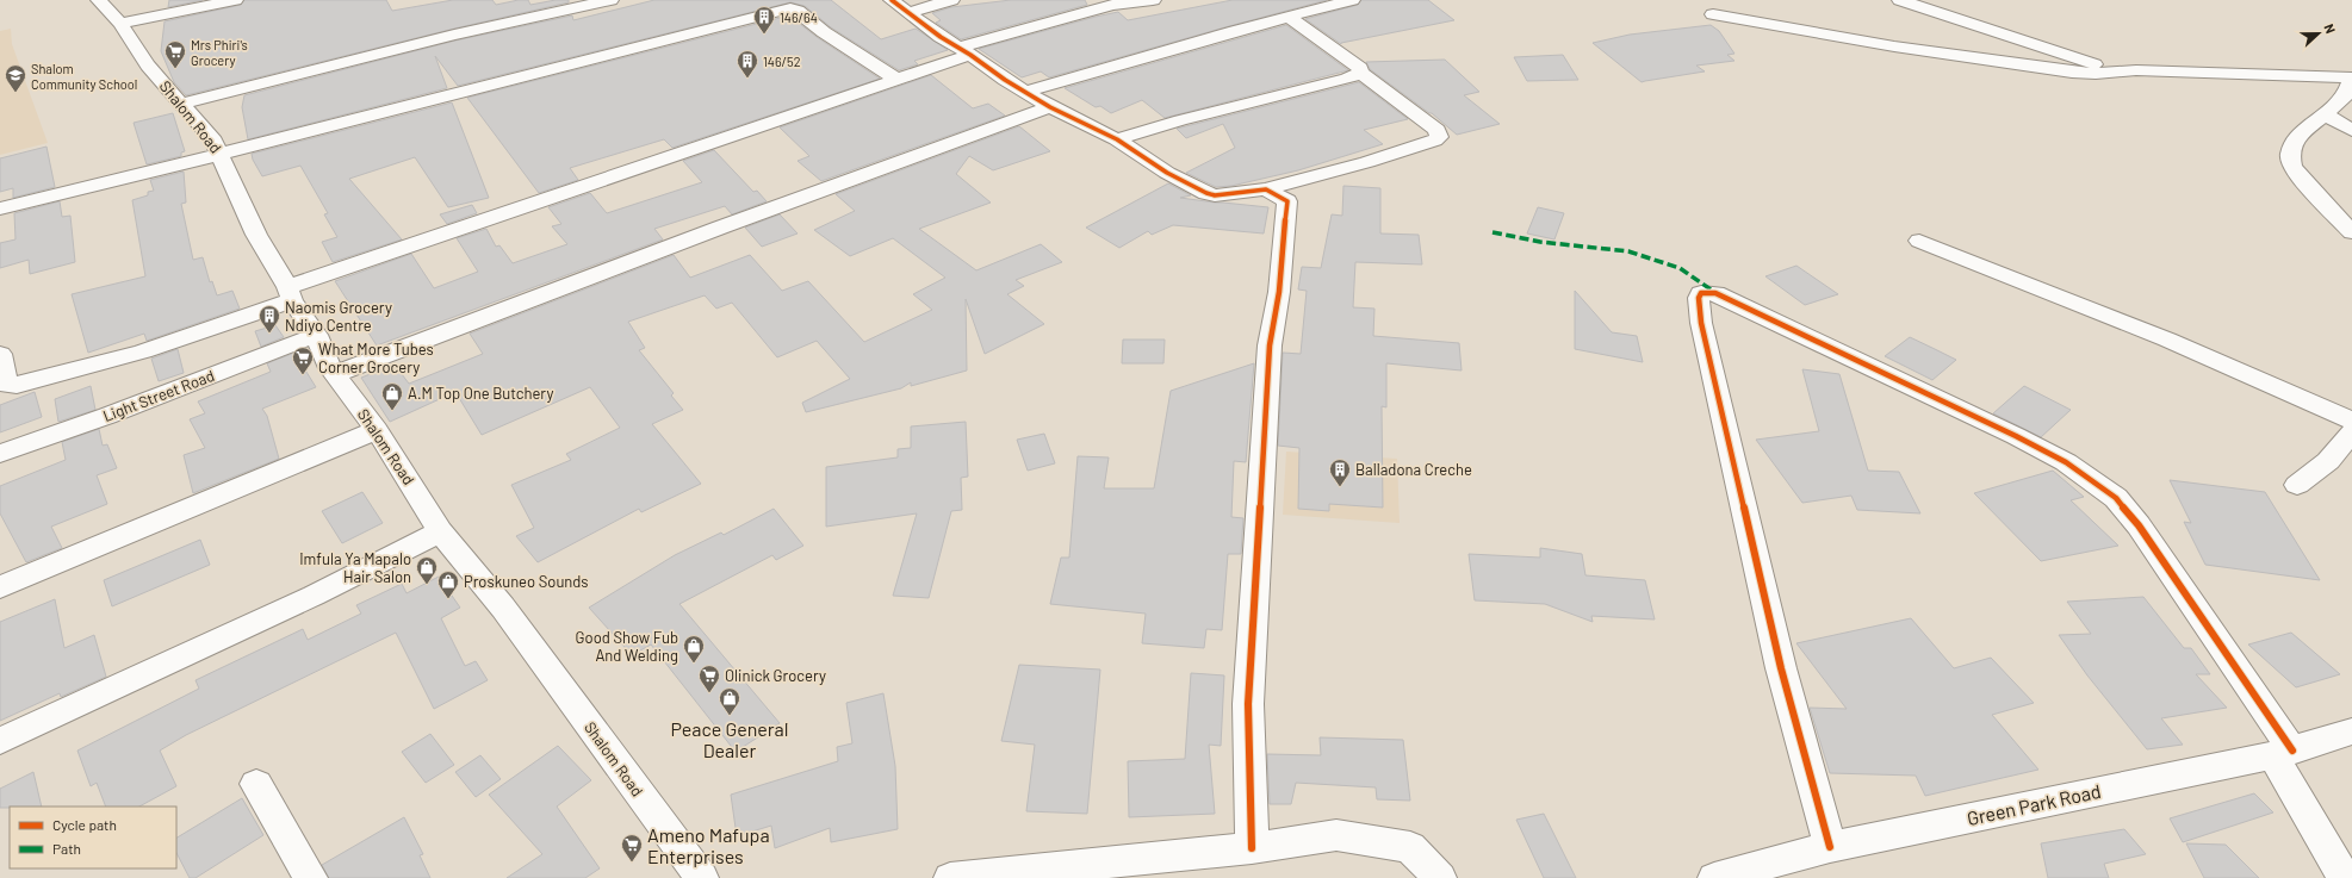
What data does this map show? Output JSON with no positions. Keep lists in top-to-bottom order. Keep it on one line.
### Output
{"streets":{"street":["Shalom Road","Light Street Road","Green Park Road"]},"crossings":[["Shalom Road","Light Street Road"]],"places":{"building":["146/64","146/52","Naomis Grocery Ndiyo Centre","Balladona Creche"],"supermarket":["Mrs Phiri's Grocery","What More Tubes Corner Grocery","Olinick Grocery","Ameno Mafupa Enterprises"],"school or university":["Shalom Community School"],"shop":["A.M Top One Butchery","Imfula Ya Mapalo Hair Salon","Proskuneo Sounds","Good Show Fub And Welding","Peace General Dealer"]},"legend":["Cycle path","Path"],"north":"right"}
